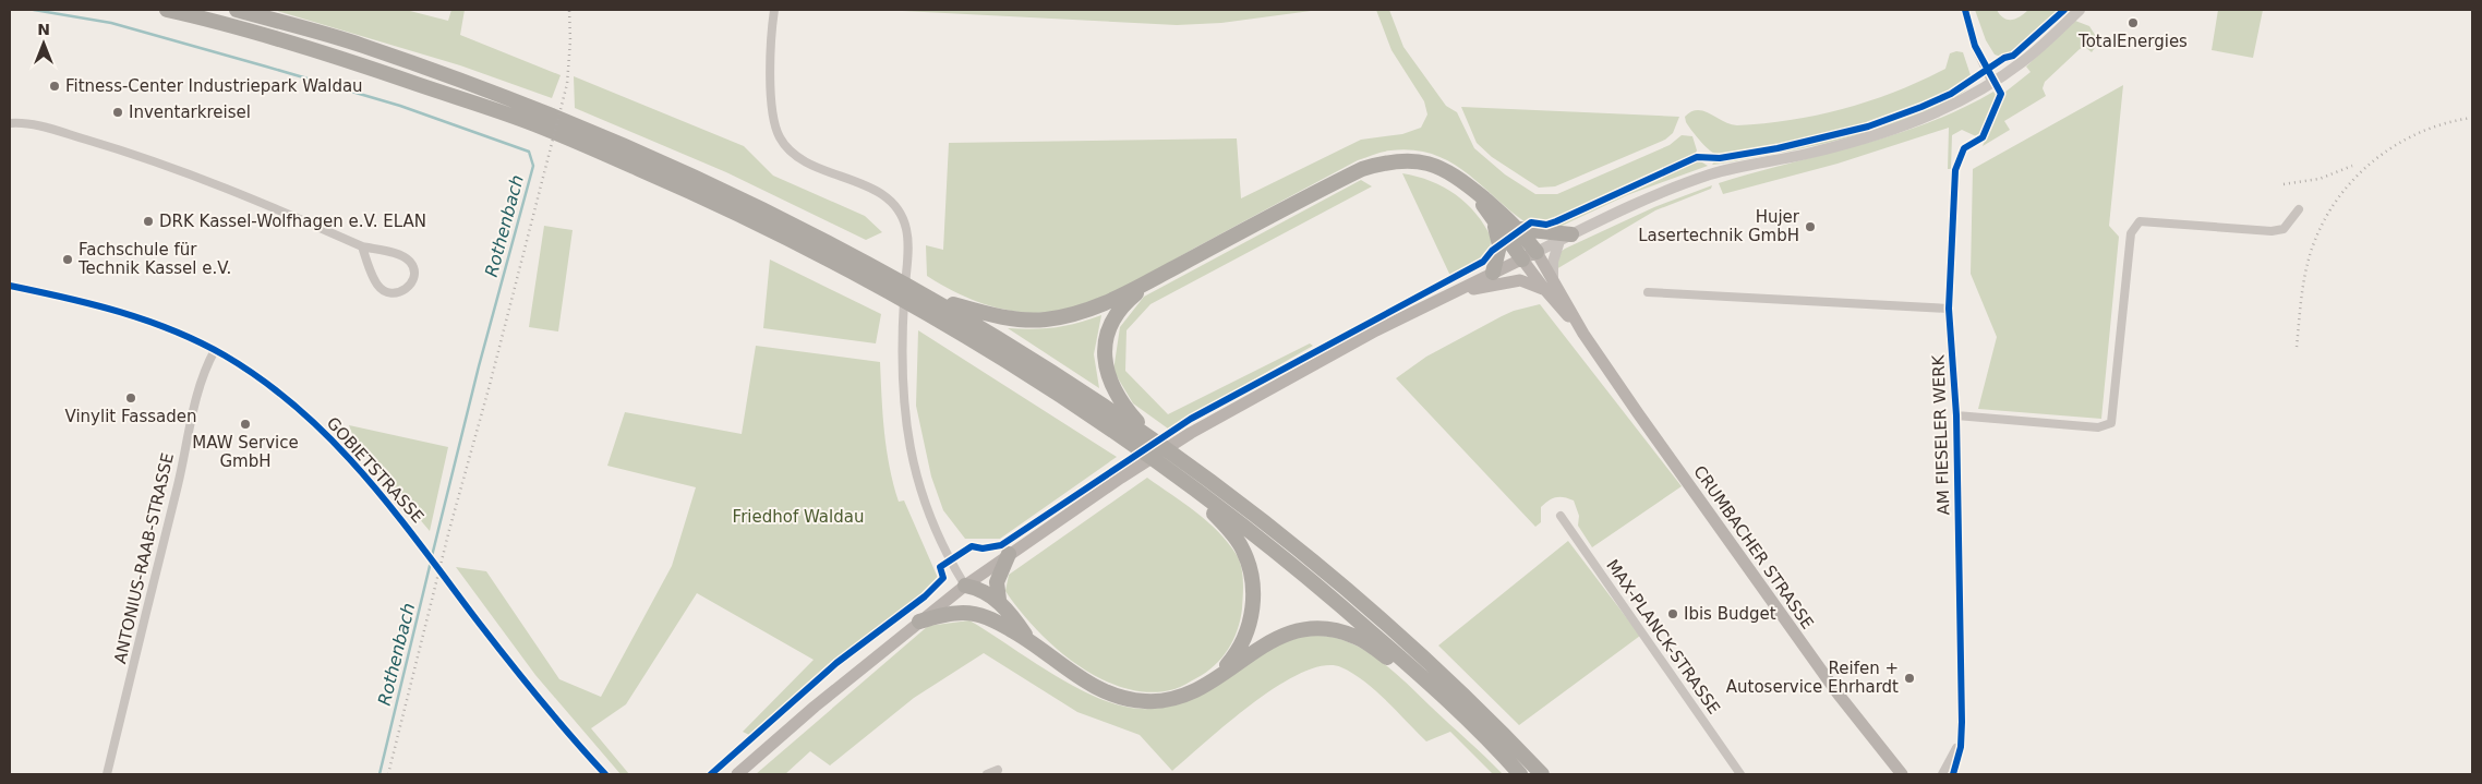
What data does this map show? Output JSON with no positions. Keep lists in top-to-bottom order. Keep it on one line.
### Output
{"streets":{"main road":["CRUMBACHER STRASSE"],"street":["AM FIESELER WERK","GOBIETSTRASSE","ANTONIUS-RAAB-STRASSE","MAX-PLANCK-STRASSE"]},"crossings":[["GOBIETSTRASSE","ANTONIUS-RAAB-STRASSE"]],"water":["Rothenbach"],"parks":["Friedhof Waldau"],"places":["TotalEnergies","Fitness-Center Industriepark Waldau","Inventarkreisel","DRK Kassel-Wolfhagen e.V. ELAN","Hujer Lasertechnik GmbH","Fachschule für Technik Kassel e.V.","Vinylit Fassaden","MAW Service GmbH","Ibis Budget","Reifen + Autoservice Ehrhardt"],"north":"top"}
